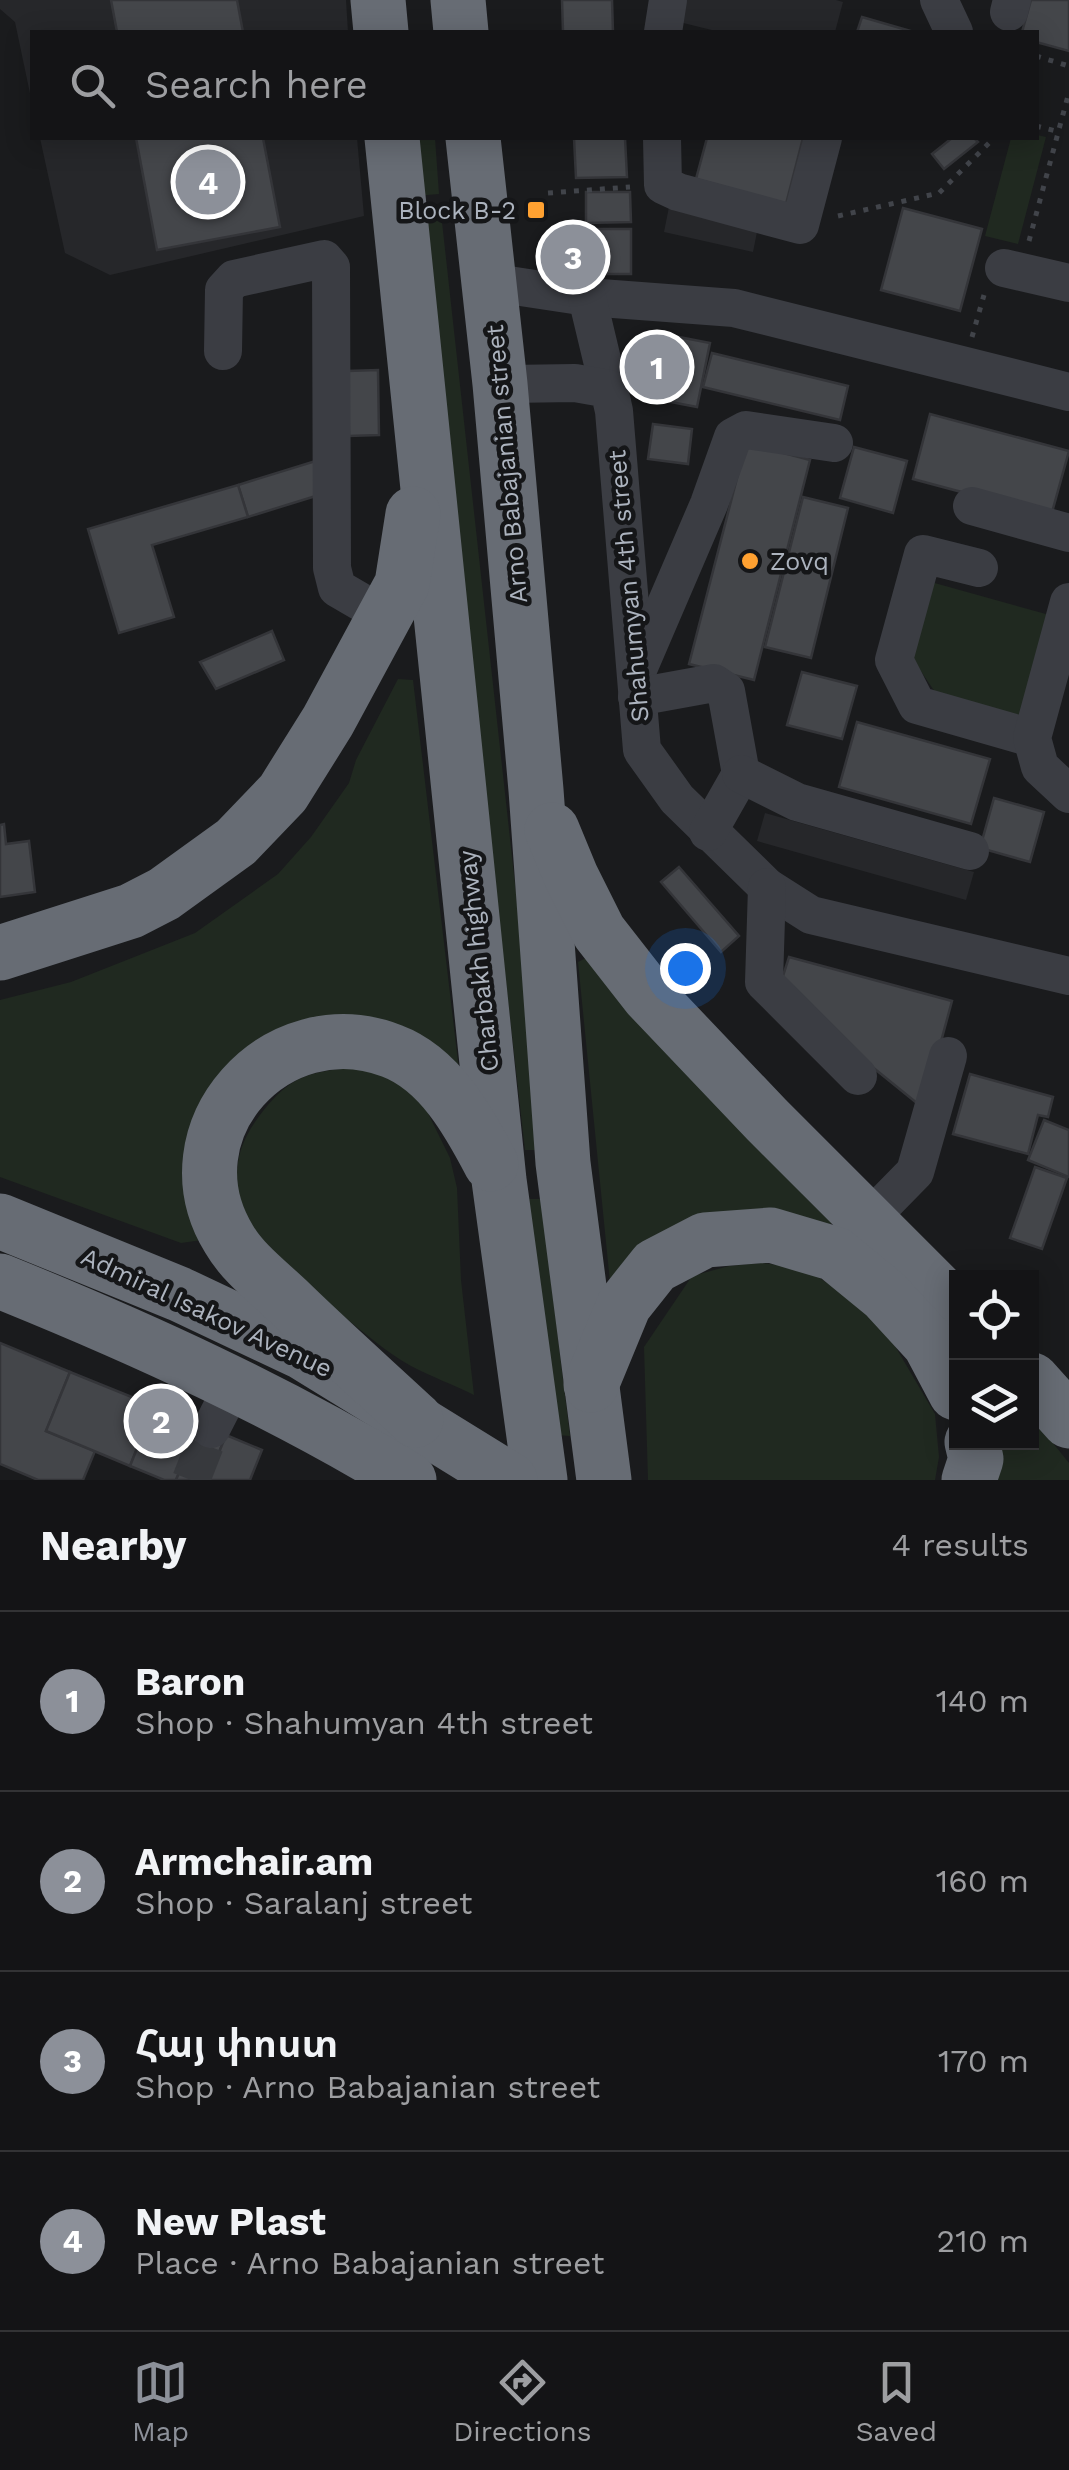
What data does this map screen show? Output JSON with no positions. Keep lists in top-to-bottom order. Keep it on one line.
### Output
{"streets":{"highway":["Arno Babajanian street","Charbakh highway","Admiral Isakov Avenue"],"street":["Shahumyan 4th street"]},"places":{"transit":["Block B-2"],"other":["Zovq"]},"page":{"search":"Search here","pins":["4","3","1","2"],"heading":["Nearby","4 results"],"list":[{"mark":"1","name":"Baron","note":"Shop · Shahumyan 4th street","value":"140 m"},{"mark":"2","name":"Armchair.am","note":"Shop · Saralanj street","value":"160 m"},{"mark":"3","name":"Հայ փոստ","note":"Shop · Arno Babajanian street","value":"170 m"},{"mark":"4","name":"New Plast","note":"Place · Arno Babajanian street","value":"210 m"}],"nav":["Map","Directions","Saved"]}}
